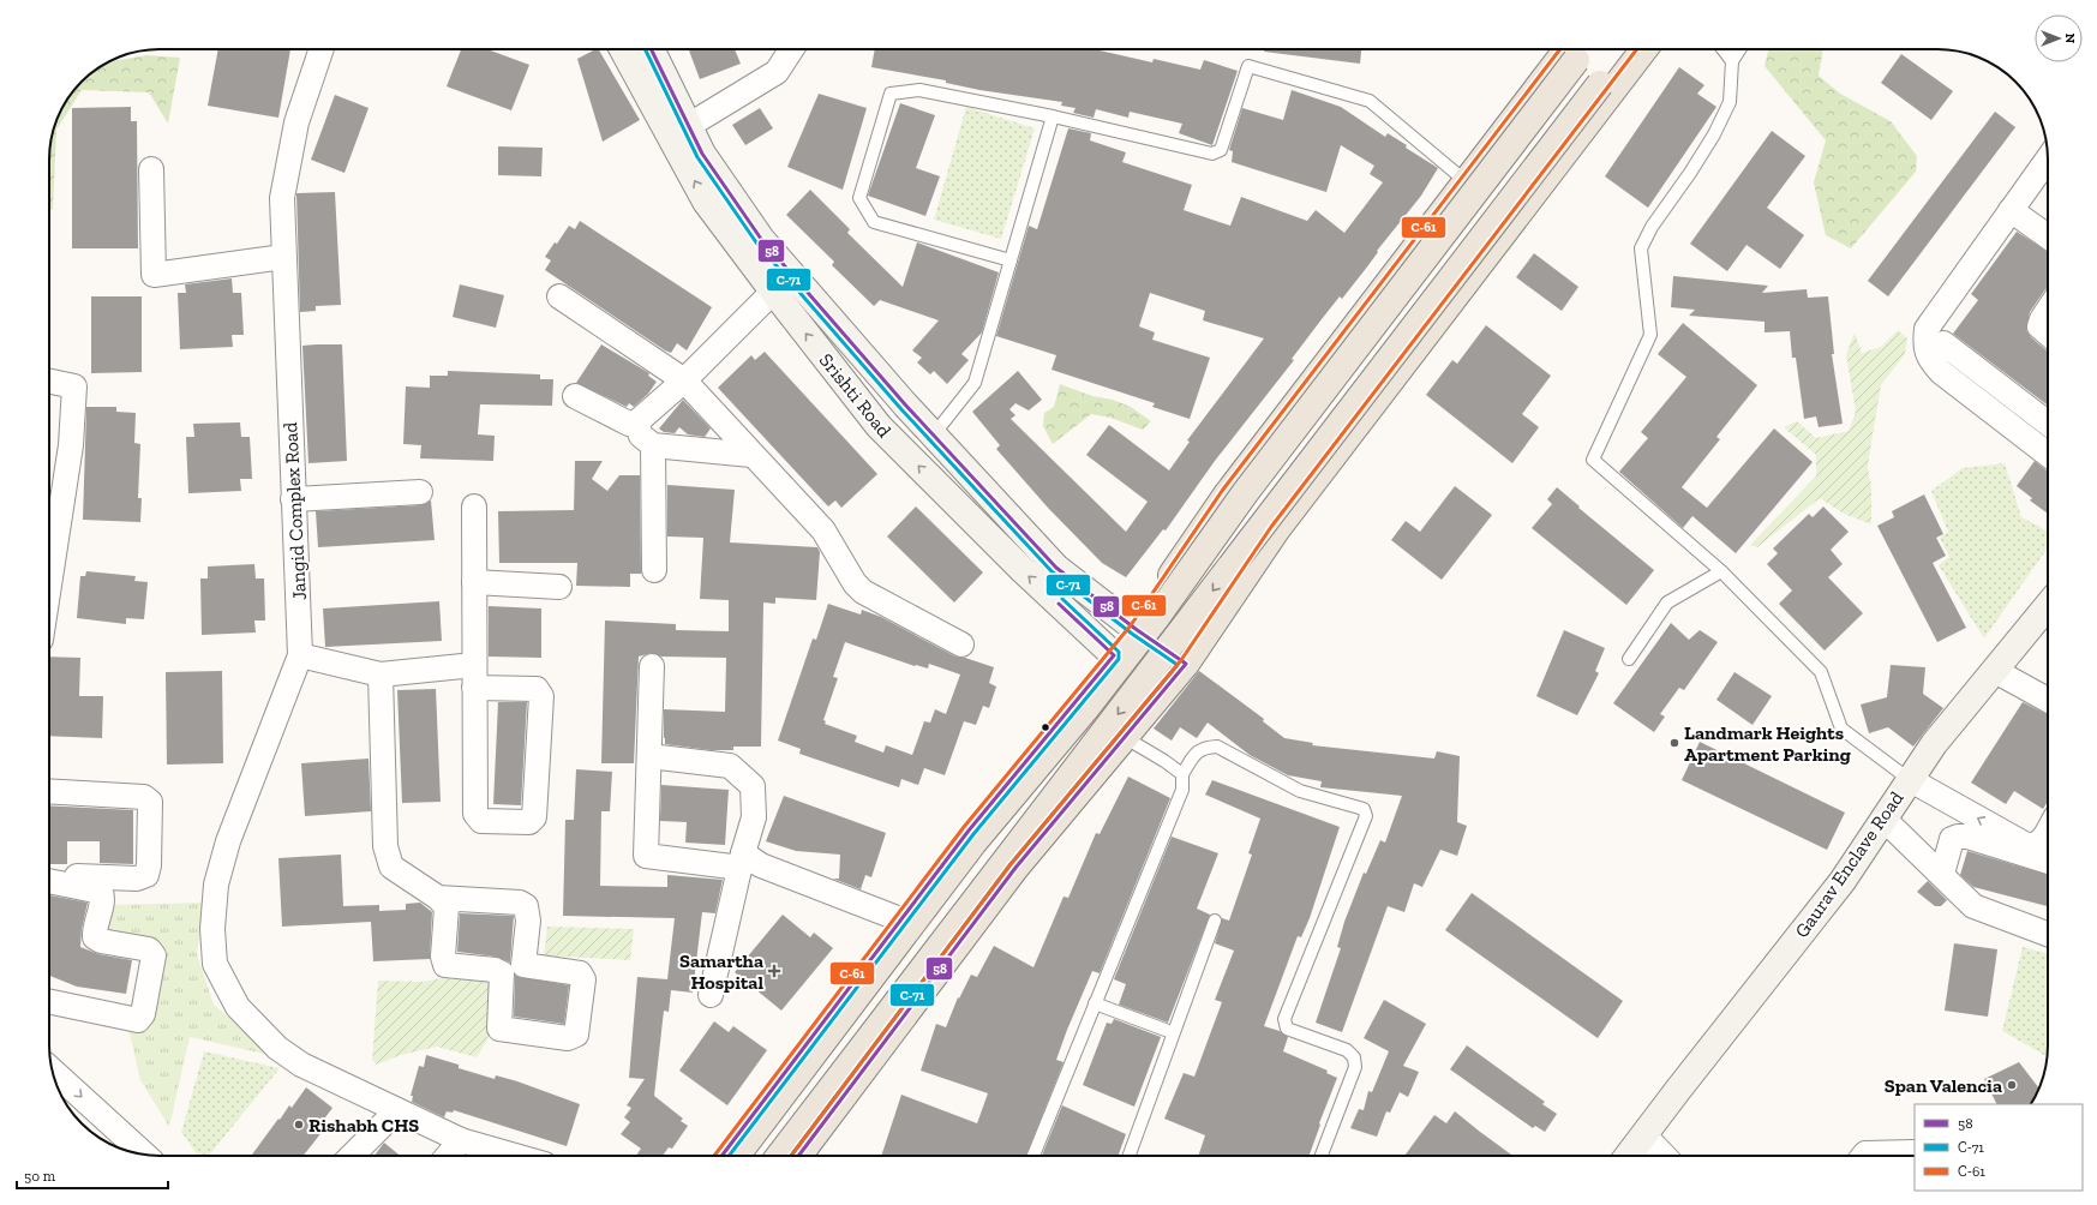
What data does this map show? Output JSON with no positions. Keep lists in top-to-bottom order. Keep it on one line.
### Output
{"streets":{"main road":["Srishti Road","Gaurav Enclave Road"],"street":["Jangid Complex Road"]},"places":{"other":["Landmark Heights Apartment Parking","Span Valencia","Rishabh CHS"],"health":["Samartha Hospital"]},"lines":["transit line 58","transit line C-71","transit line C-61"],"legend":["58","C-71","C-61"],"scale_bar":"50 m","north":"right"}
